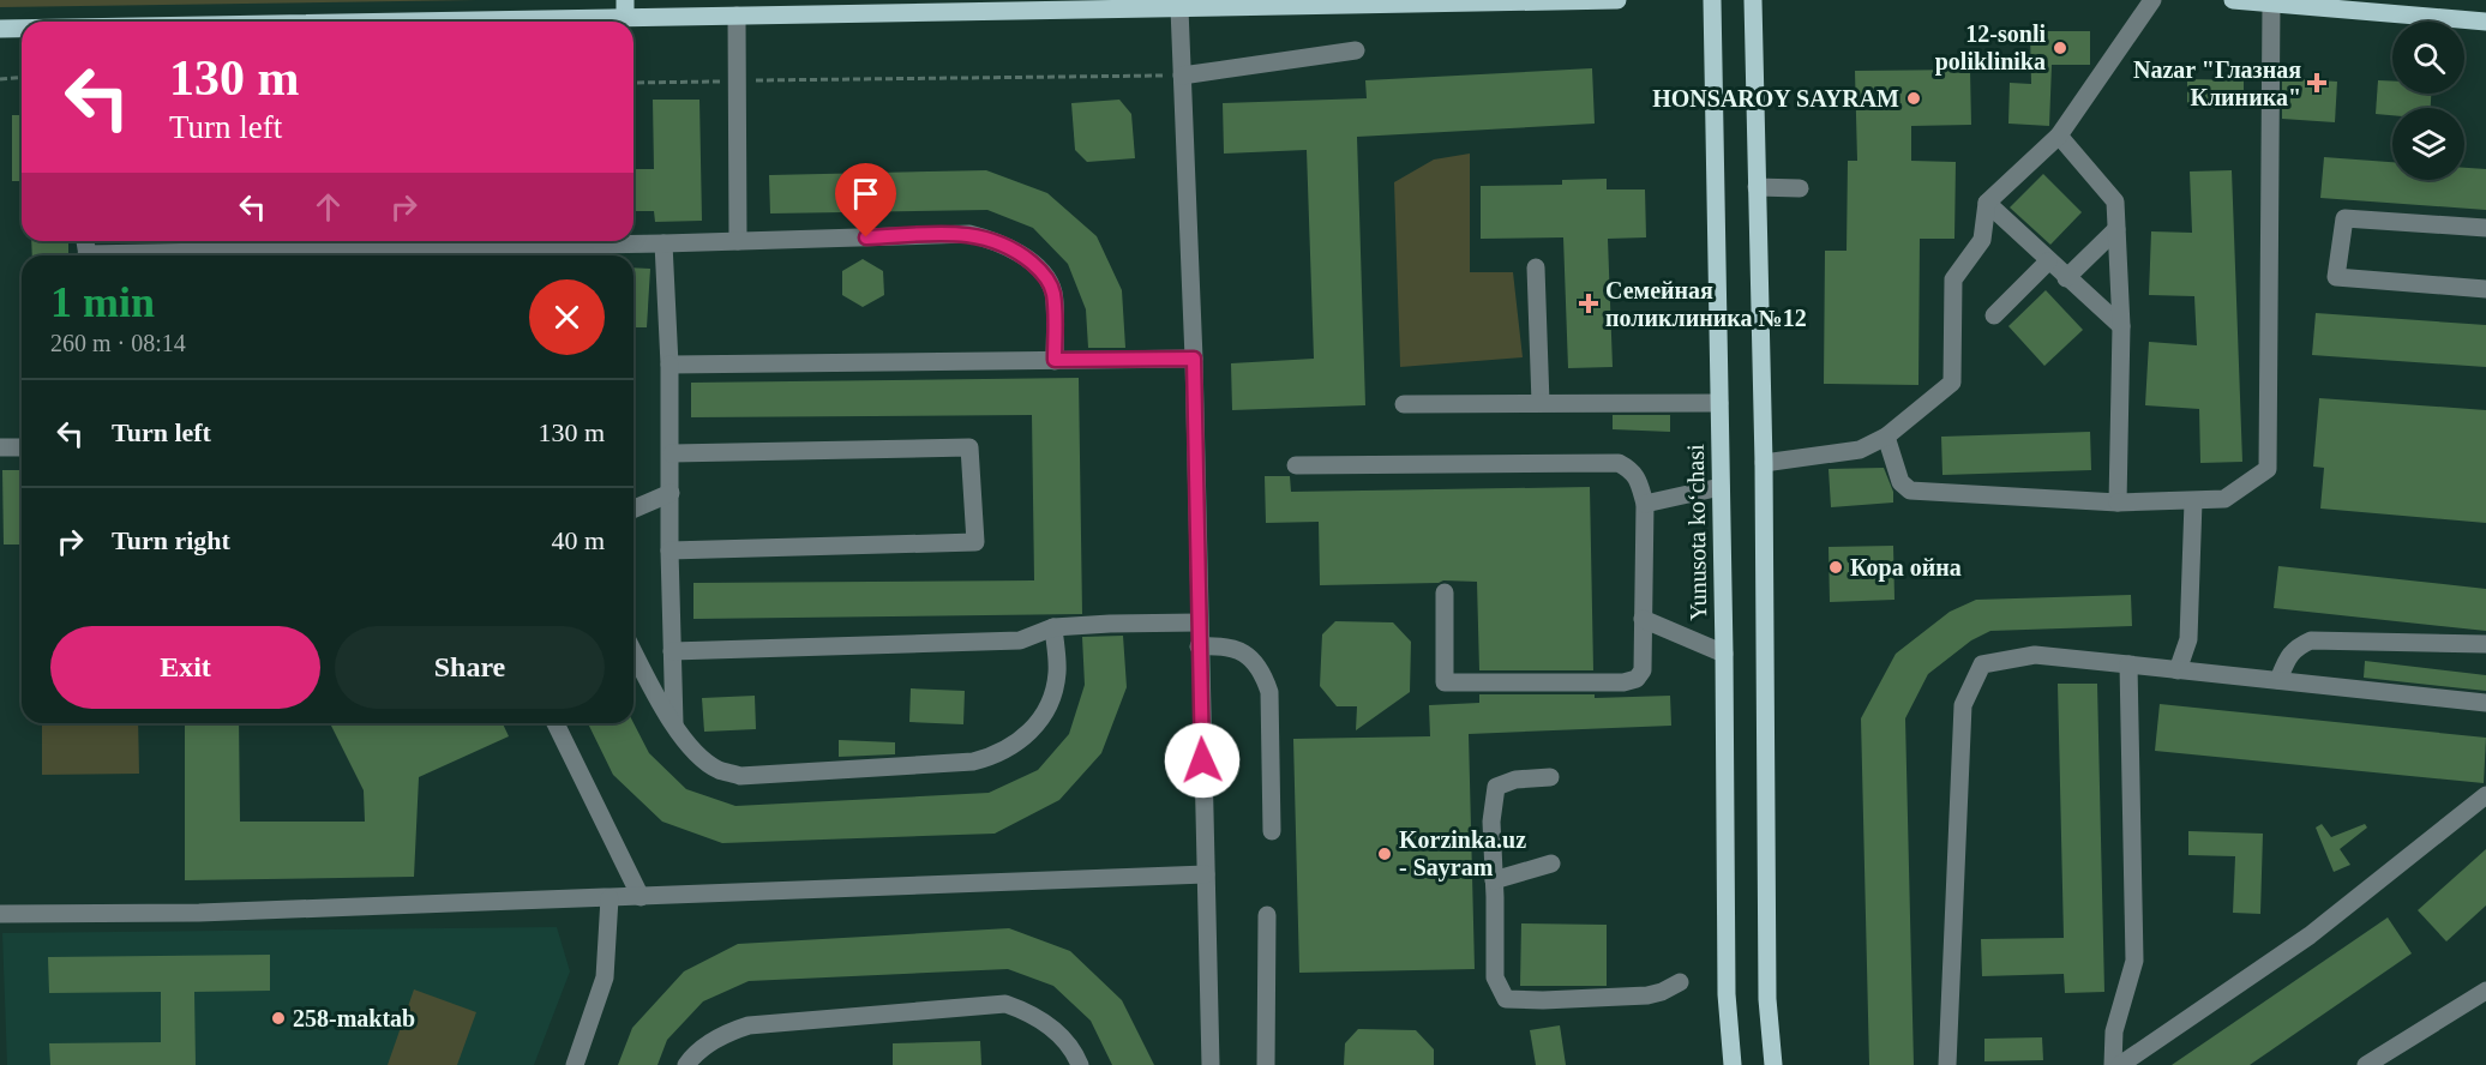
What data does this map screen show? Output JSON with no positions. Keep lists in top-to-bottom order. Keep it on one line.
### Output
{"streets":{"main road":["Yunusota koʻchasi"]},"places":{"other":["12-sonli poliklinika","HONSAROY SAYRAM","Кора ойна","Korzinka.uz - Sayram","258-maktab"],"health":["Nazar \"Глазная Клиника\"","Семейная поликлиника №12"]},"page":{"turn":["130 m","Turn left"],"heading":["1 min","260 m · 08:14"],"list":[{"name":"Turn left","value":"130 m"},{"name":"Turn right","value":"40 m"}],"buttons":["Exit","Share"]}}
